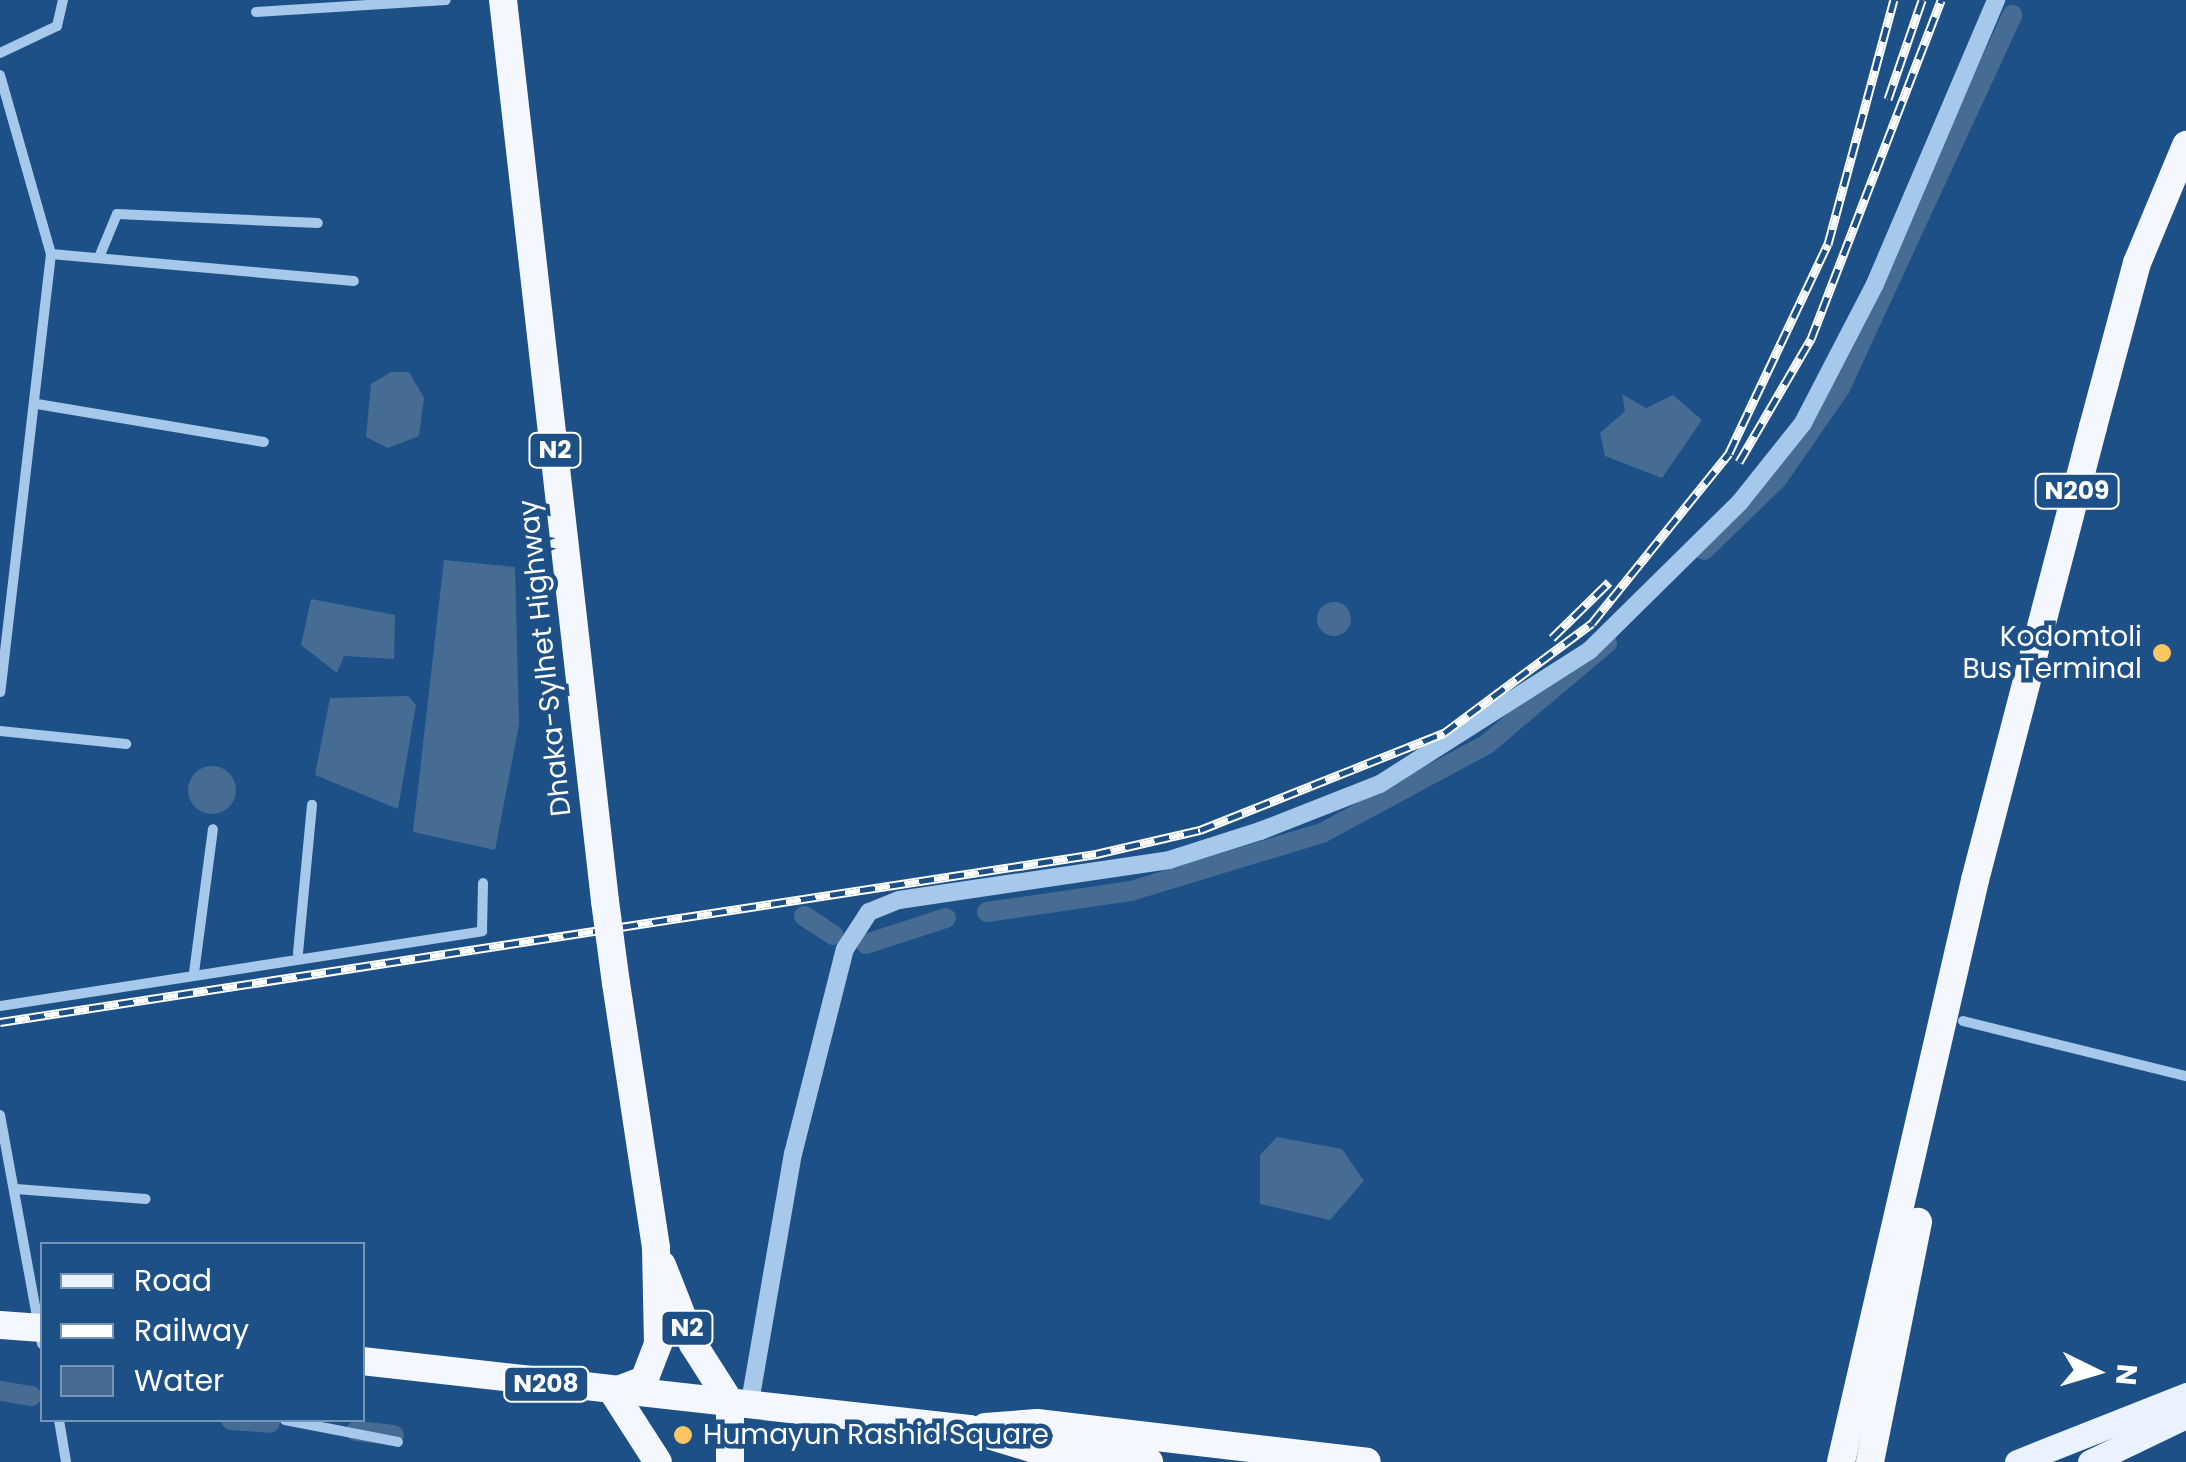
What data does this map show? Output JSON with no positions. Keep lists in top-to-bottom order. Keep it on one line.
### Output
{"streets":{"highway":["N2","N209","Dhaka-Sylhet Highway","N208"]},"crossings":[["Dhaka-Sylhet Highway","N208"]],"places":["Kodomtoli Bus Terminal","Humayun Rashid Square"],"legend":["Road","Railway","Water"],"north":"right"}
